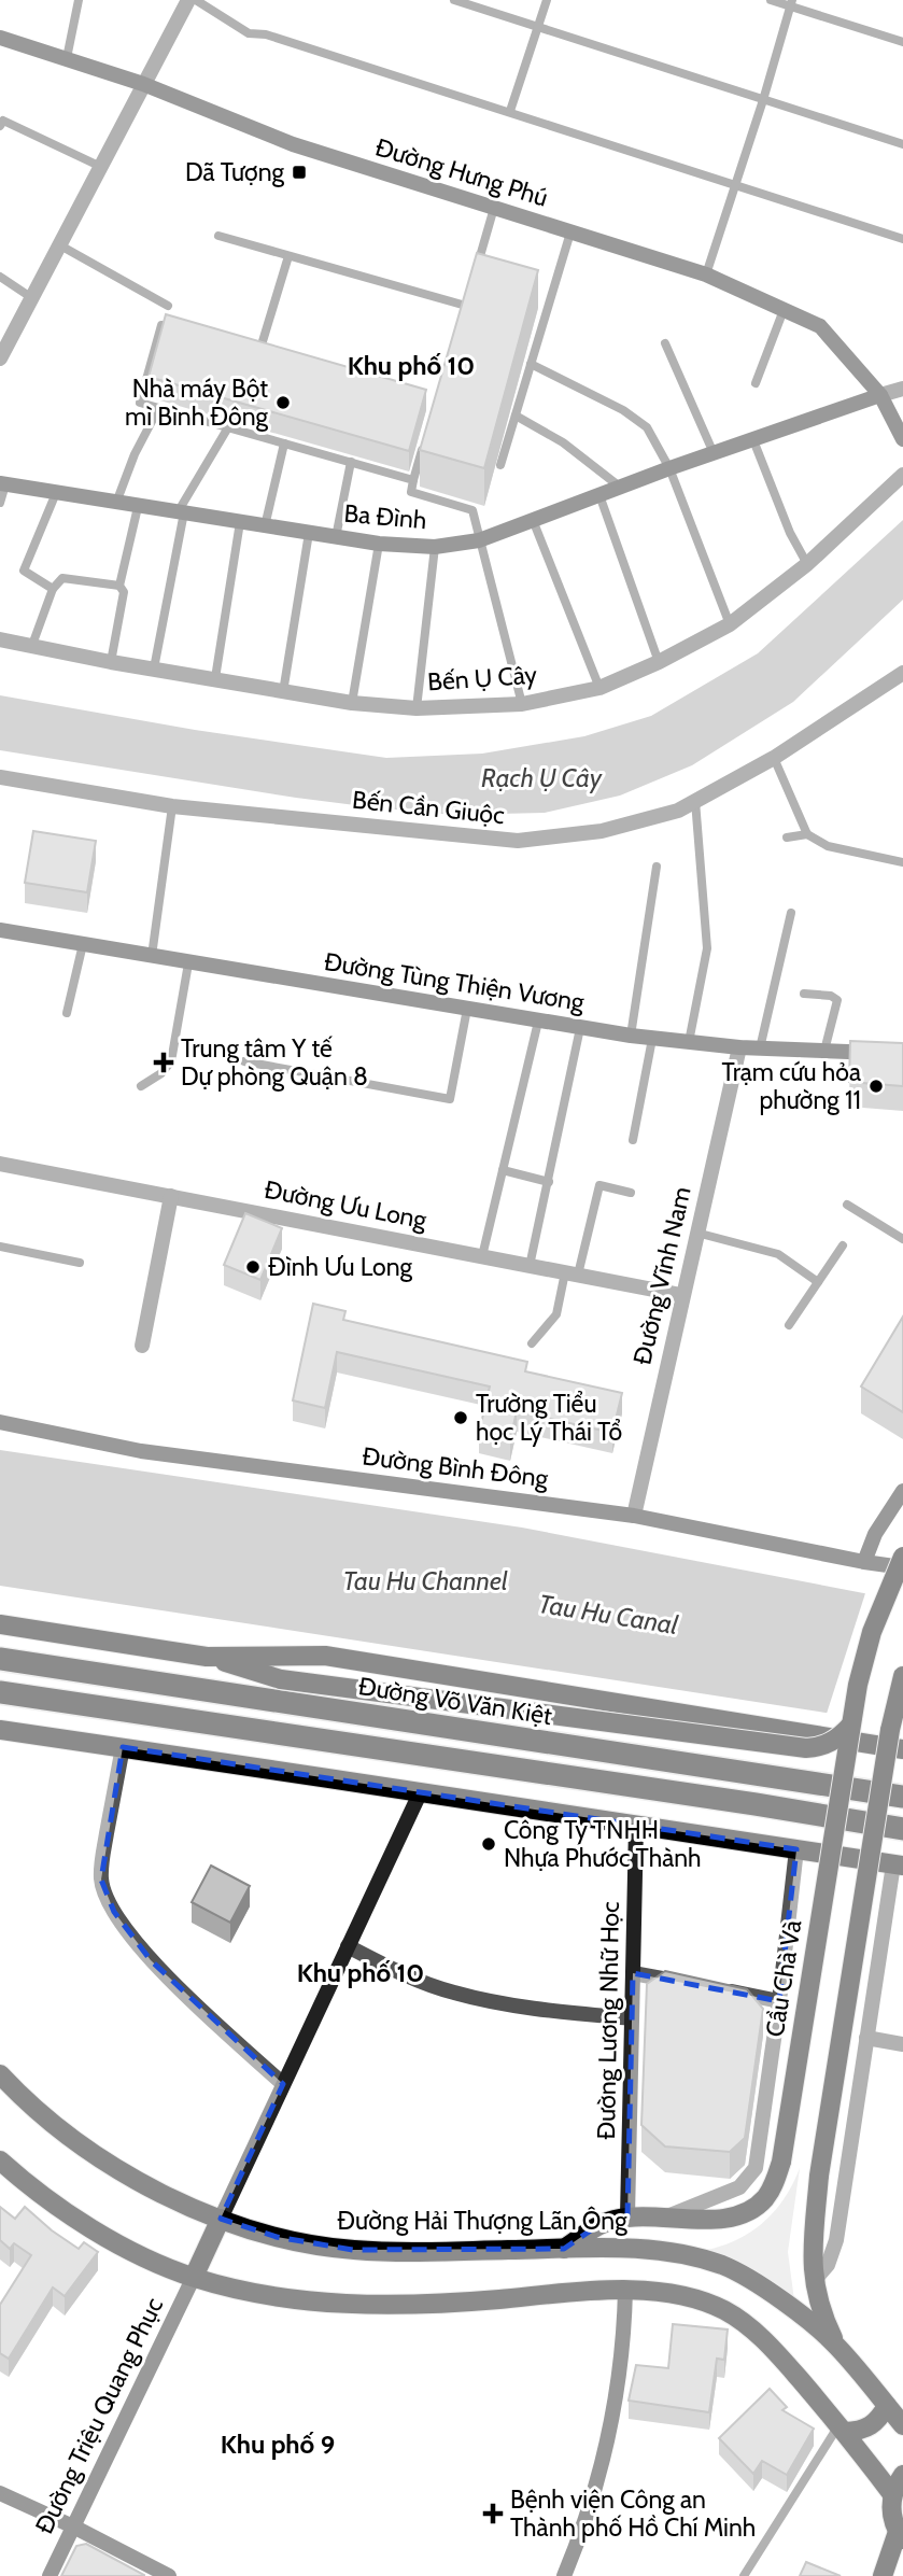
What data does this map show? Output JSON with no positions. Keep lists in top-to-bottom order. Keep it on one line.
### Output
{"streets":{"highway":["Đường Võ Văn Kiệt"],"main road":["Cầu Chà Và","Đường Hải Thượng Lãn Ông"],"street":["Đường Hưng Phú","Ba Đình","Bến Ụ Cây","Bến Cần Giuộc","Đường Tùng Thiện Vương","Đường Ưu Long","Đường Vĩnh Nam","Đường Bình Đông","Đường Lương Nhữ Học","Đường Triệu Quang Phục"]},"crossings":[["Đường Hưng Phú","Ba Đình"],["Đường Tùng Thiện Vương","Đường Vĩnh Nam"],["Đường Ưu Long","Đường Vĩnh Nam"],["Đường Vĩnh Nam","Đường Bình Đông"],["Cầu Chà Và","Đường Lương Nhữ Học"],["Cầu Chà Và","Đường Hải Thượng Lãn Ông"]],"districts":["Khu phố 10","Khu phố 10","Khu phố 9"],"water":["Rạch Ụ Cây","Tau Hu Channel","Tau Hu Canal"],"places":{"transit":["Dã Tượng"],"other":["Nhà máy Bột mì Bình Đông","Trạm cứu hỏa phường 11","Đình Ưu Long","Trường Tiểu học Lý Thái Tổ","Công Ty TNHH Nhựa Phước Thành"],"health":["Trung tâm Y tế Dự phòng Quận 8","Bệnh viện Công an Thành phố Hồ Chí Minh"]}}
